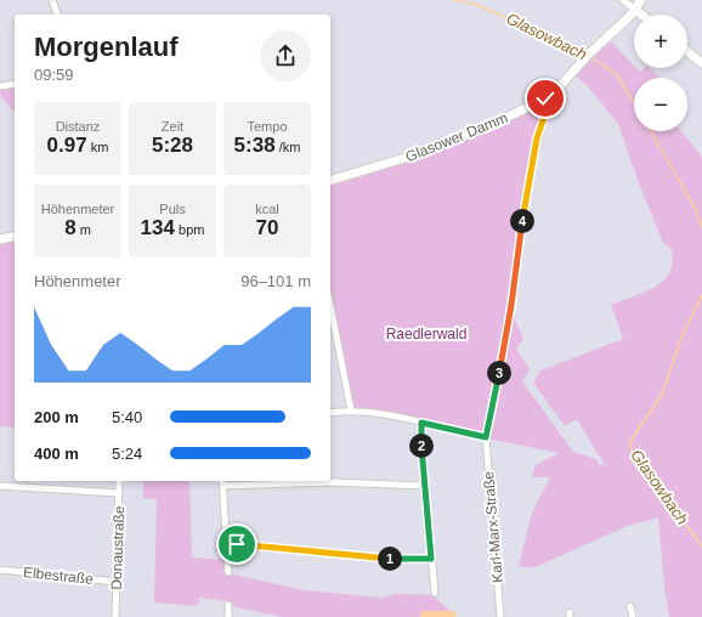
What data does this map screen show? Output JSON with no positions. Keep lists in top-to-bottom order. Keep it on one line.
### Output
{"streets":{"street":["Glasower Damm","Karl-Marx-Straße","Donaustraße","Elbestraße"]},"crossings":[["Glasower Damm","Karl-Marx-Straße"],["Donaustraße","Elbestraße"]],"water":["Glasowbach"],"parks":["Raedlerwald"],"page":{"map_buttons":["+","−"],"heading":["Morgenlauf","09:59"],"stats":[["Distanz","0.97 km"],["Zeit","5:28"],["Tempo","5:38 /km"],["Höhenmeter","8 m"],["Puls","134 bpm"],["kcal","70"]],"pins":["4","3","2","1"],"chart":["Höhenmeter","96–101 m"],"list":[{"name":"200 m","note":"5:40"},{"name":"400 m","note":"5:24"}]}}
